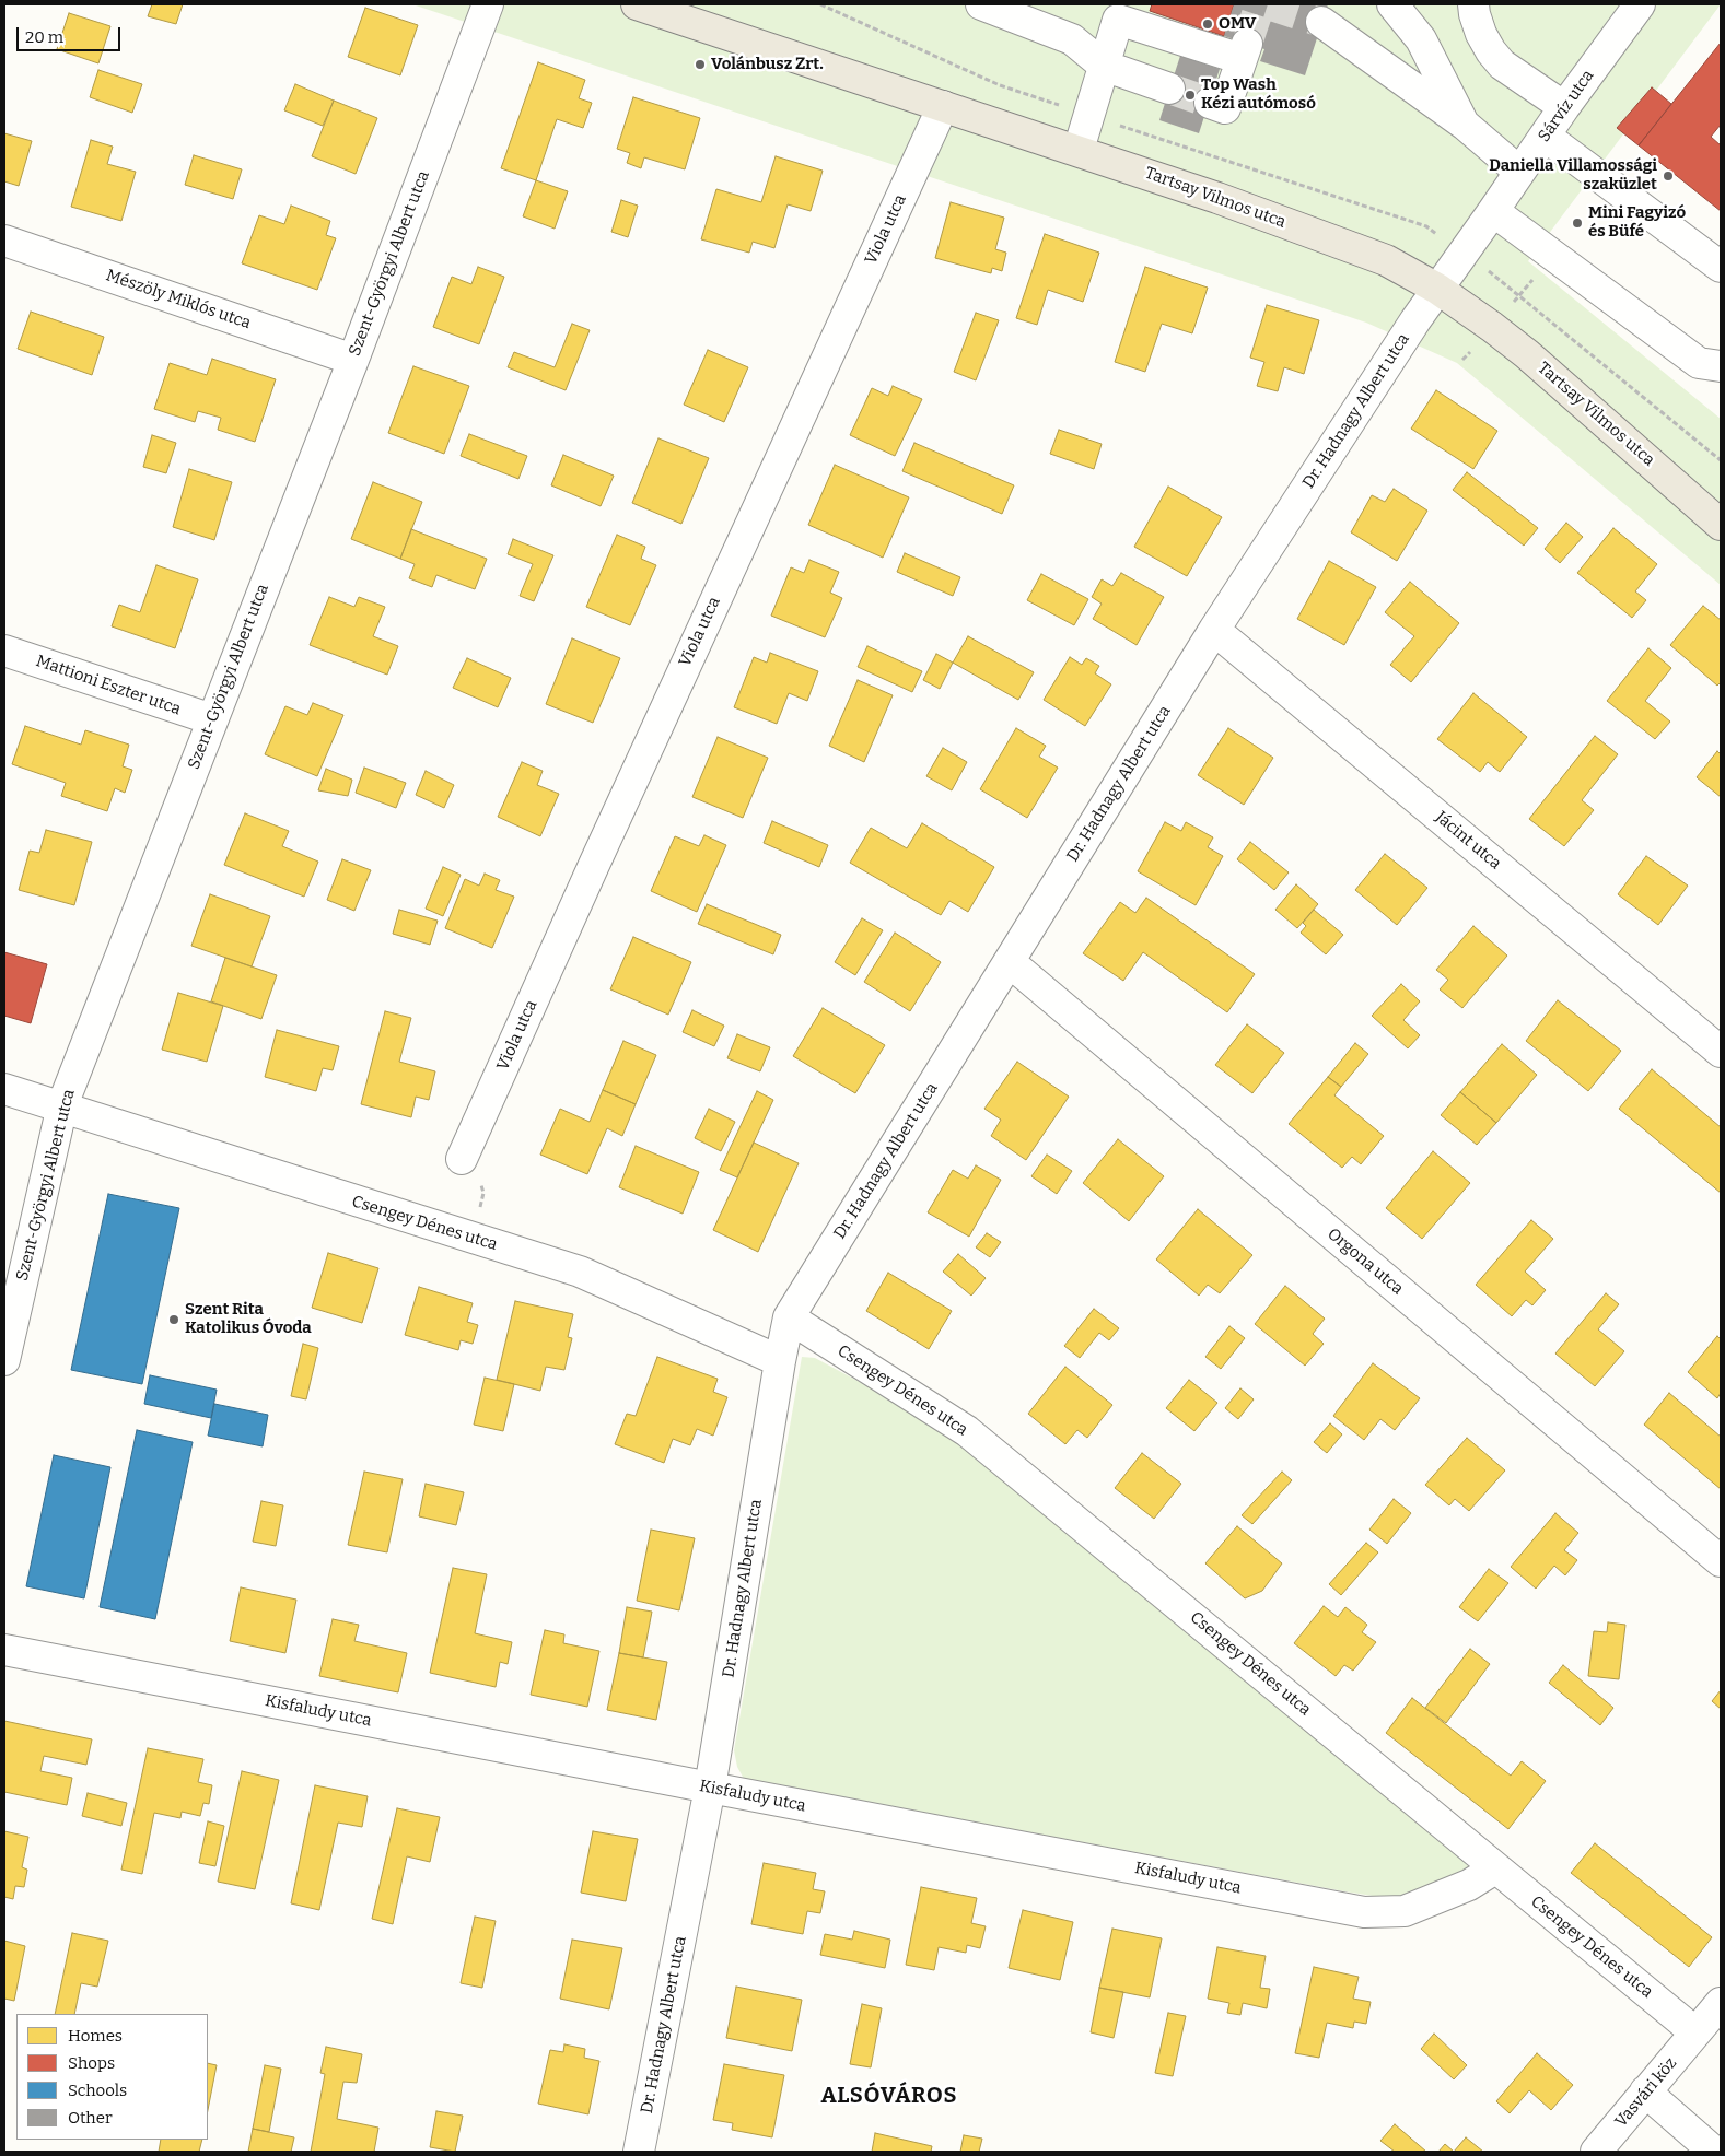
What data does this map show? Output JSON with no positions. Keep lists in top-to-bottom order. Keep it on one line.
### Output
{"streets":{"main road":["Tartsay Vilmos utca"],"street":["Sárvíz utca","Viola utca","Szent-Györgyi Albert utca","Mészöly Miklós utca","Dr. Hadnagy Albert utca","Mattioni Eszter utca","Jácint utca","Csengey Dénes utca","Orgona utca","Kisfaludy utca","Vasvári köz"]},"crossings":[["Sárvíz utca","Tartsay Vilmos utca"],["Sárvíz utca","Dr. Hadnagy Albert utca"],["Tartsay Vilmos utca","Viola utca"],["Tartsay Vilmos utca","Dr. Hadnagy Albert utca"],["Szent-Györgyi Albert utca","Mészöly Miklós utca"],["Szent-Györgyi Albert utca","Mattioni Eszter utca"],["Szent-Györgyi Albert utca","Csengey Dénes utca"],["Dr. Hadnagy Albert utca","Jácint utca"],["Dr. Hadnagy Albert utca","Csengey Dénes utca"],["Dr. Hadnagy Albert utca","Orgona utca"],["Dr. Hadnagy Albert utca","Kisfaludy utca"],["Csengey Dénes utca","Kisfaludy utca"],["Csengey Dénes utca","Vasvári köz"]],"districts":["ALSÓVÁROS"],"places":["OMV","Volánbusz Zrt.","Top Wash Kézi autómosó","Daniella Villamossági szaküzlet","Mini Fagyizó és Büfé","Szent Rita Katolikus Óvoda"],"legend":["Homes","Shops","Schools","Other"],"scale_bar":"20 m"}
